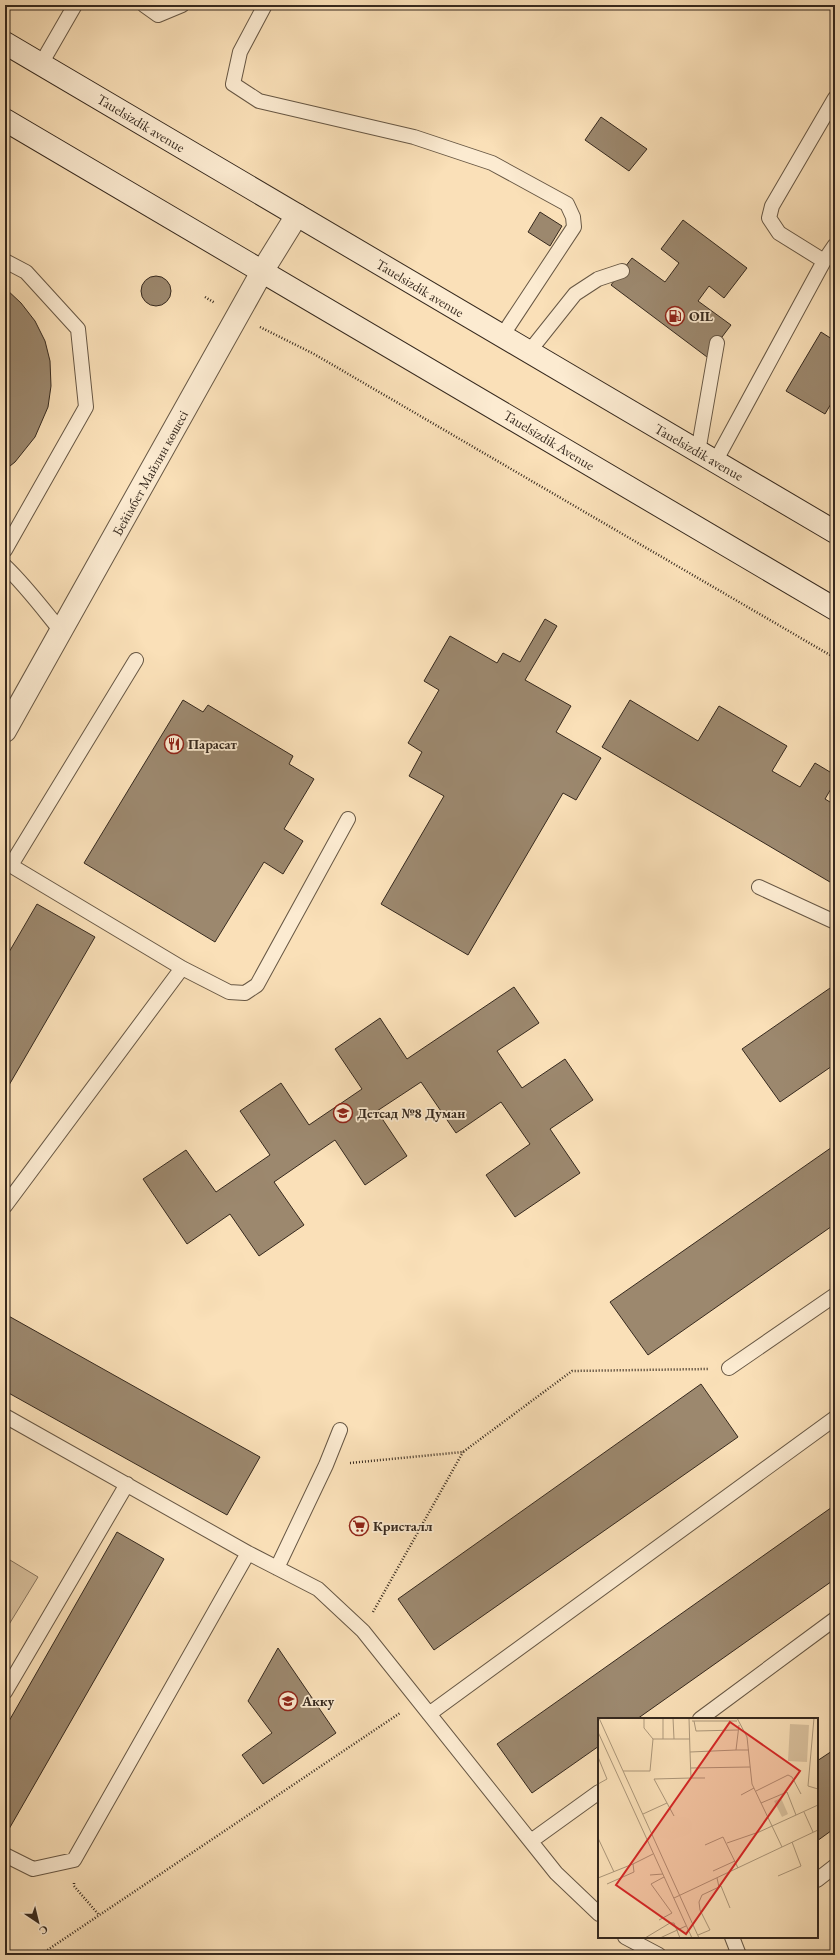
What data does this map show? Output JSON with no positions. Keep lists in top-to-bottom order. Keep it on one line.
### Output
{"streets":{"main road":["Tauelsizdik avenue","Tauelsizdik Avenue","Бейімбет Майлин көшесі"]},"crossings":[["Tauelsizdik avenue","Бейімбет Майлин көшесі"],["Tauelsizdik Avenue","Бейімбет Майлин көшесі"]],"places":{"fuel station":["OIL"],"restaurant":["Парасат"],"school or university":["Детсад №8 Думан","Акку"],"supermarket":["Кристалл"]},"north":"bottom right"}
